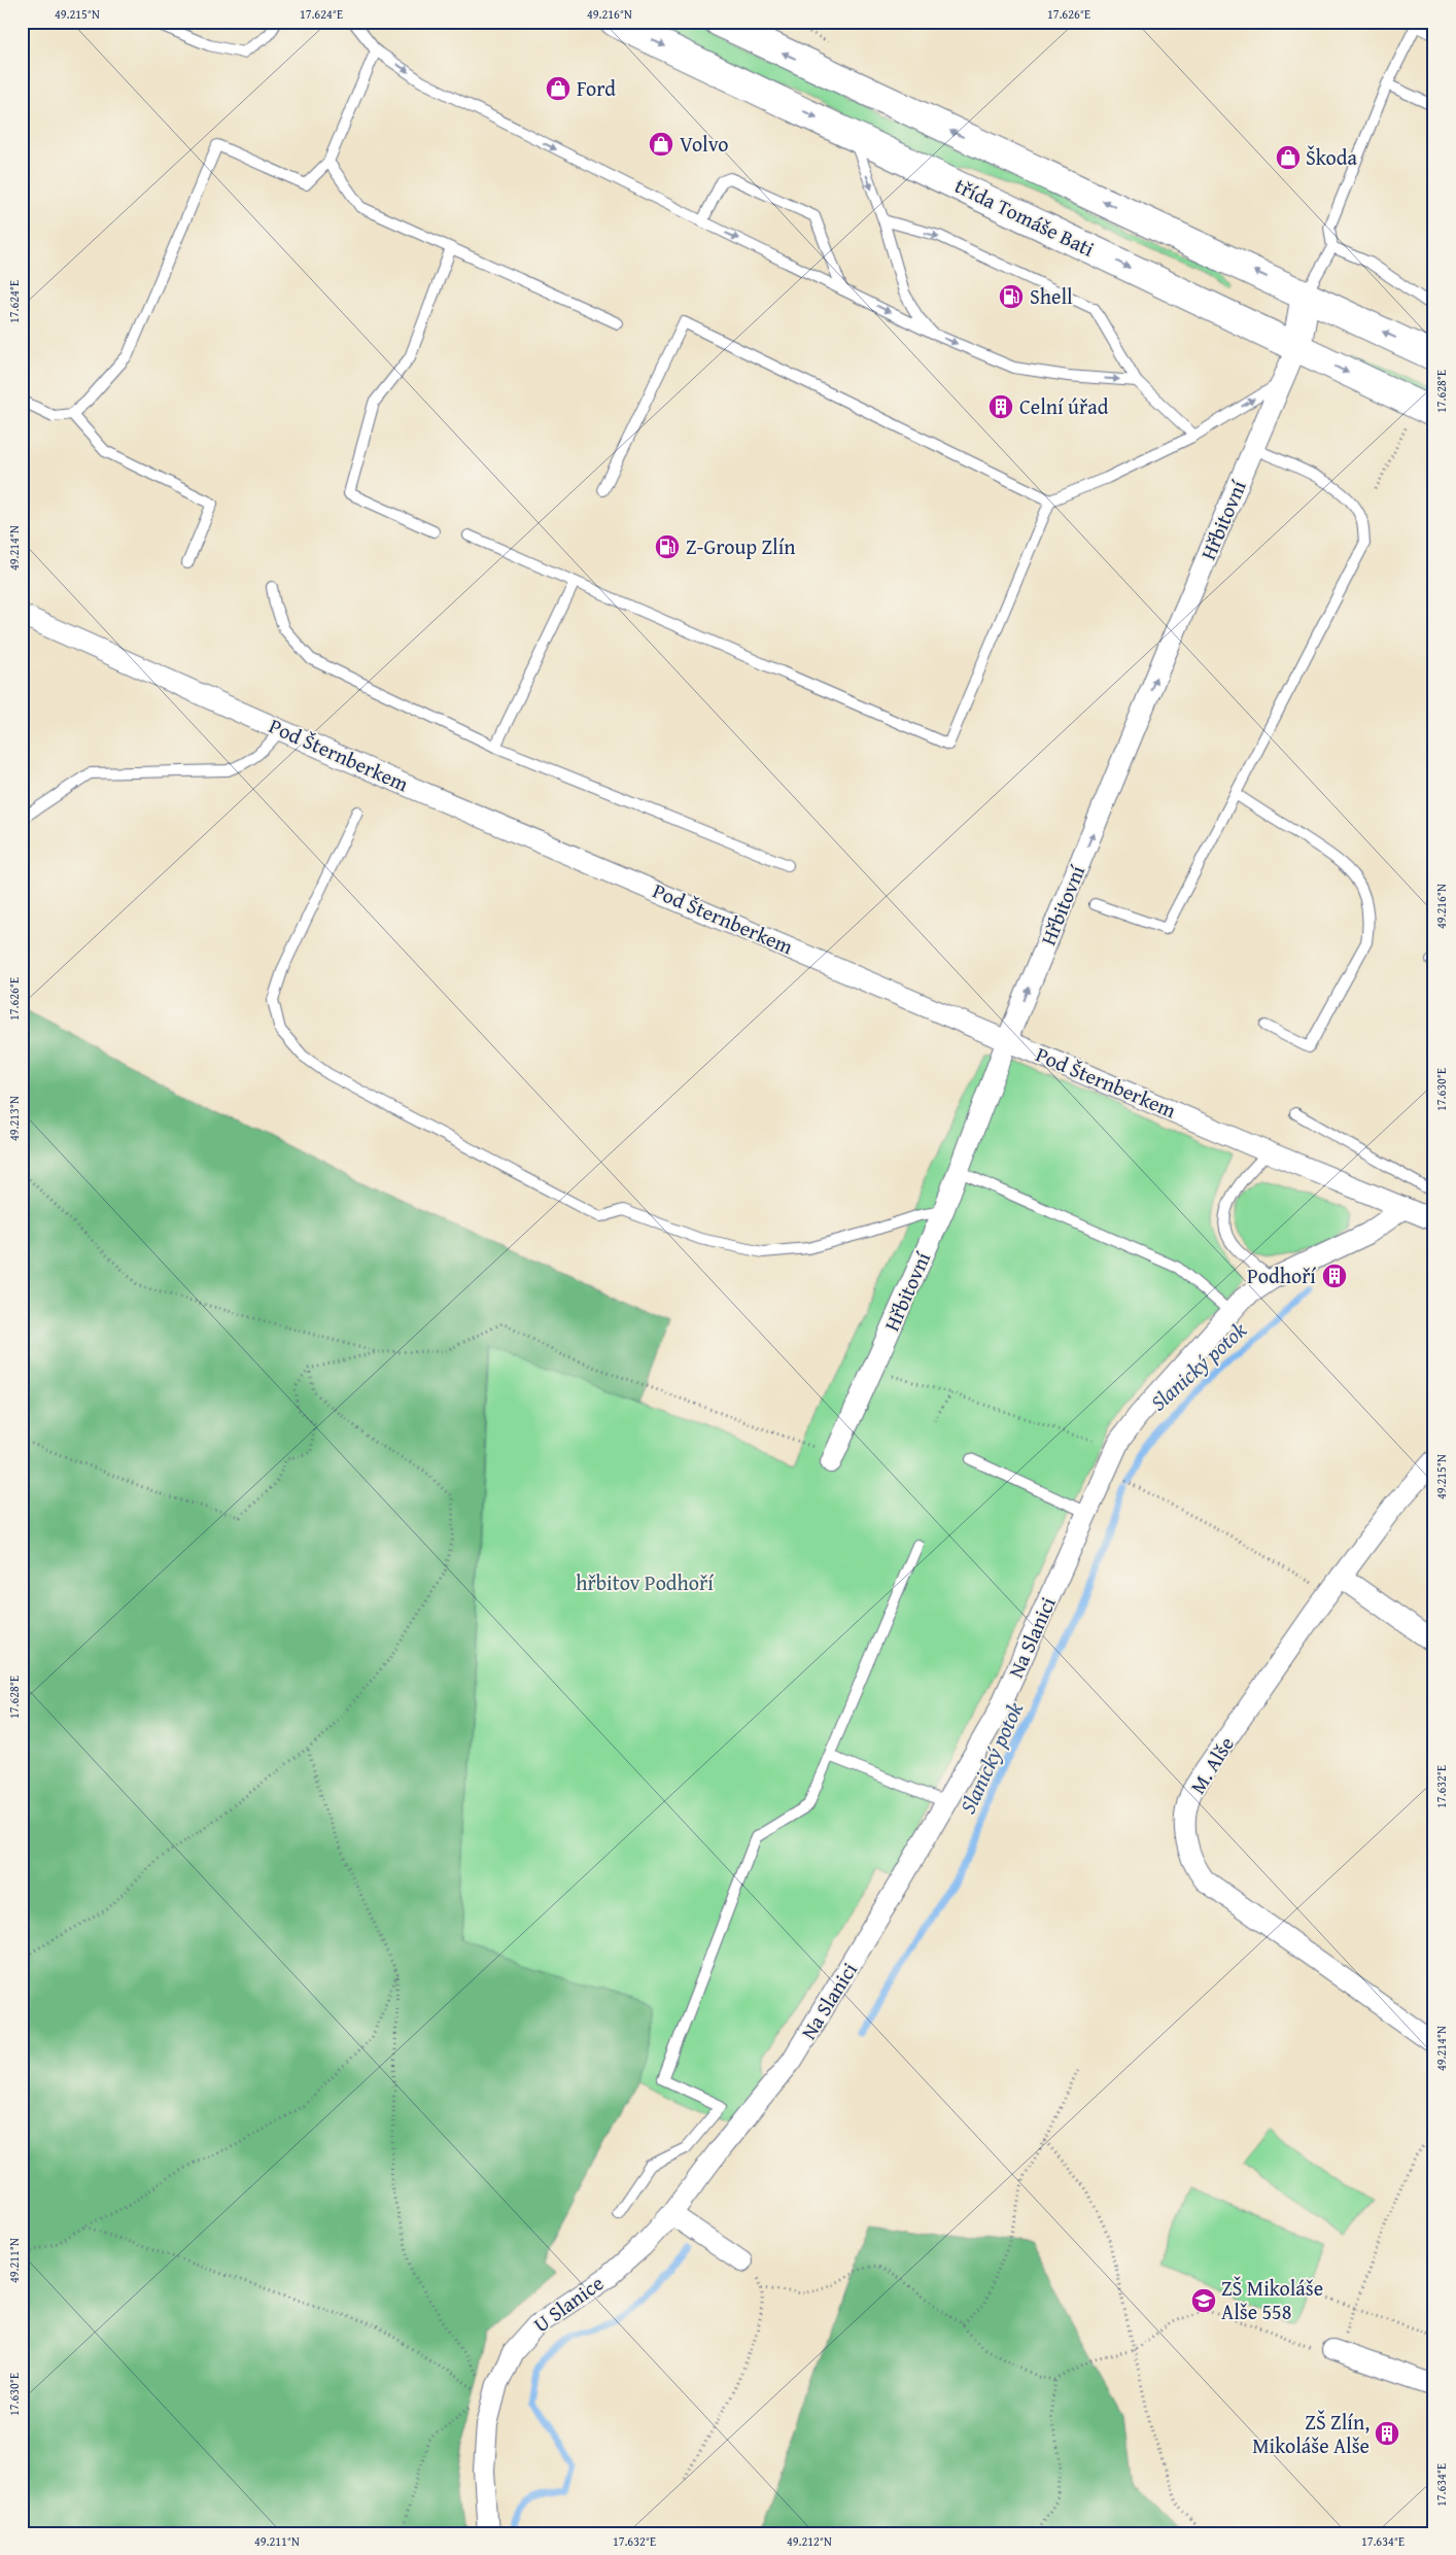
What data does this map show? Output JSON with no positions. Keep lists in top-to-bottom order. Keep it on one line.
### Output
{"streets":{"main road":["třída Tomáše Bati"],"street":["Hřbitovní","Pod Šternberkem","Na Slanici","M. Alše","U Slanice"]},"crossings":[["třída Tomáše Bati","Hřbitovní"],["Hřbitovní","Pod Šternberkem"],["Pod Šternberkem","Na Slanici"],["Na Slanici","U Slanice"]],"one_way":["Hřbitovní"],"water":["Slanický potok"],"parks":["hřbitov Podhoří"],"places":{"shop":["Ford","Volvo","Škoda"],"fuel station":["Shell","Z-Group Zlín"],"building":["Celní úřad","Podhoří","ZŠ Zlín, Mikoláše Alše"],"school or university":["ZŠ Mikoláše Alše 558"]},"coordinates":["49.215°N","17.624°E","49.216°N","17.626°E","17.628°E","49.214°N","17.630°E","49.213°N","17.632°E","49.211°N","17.634°E","49.212°N"]}
